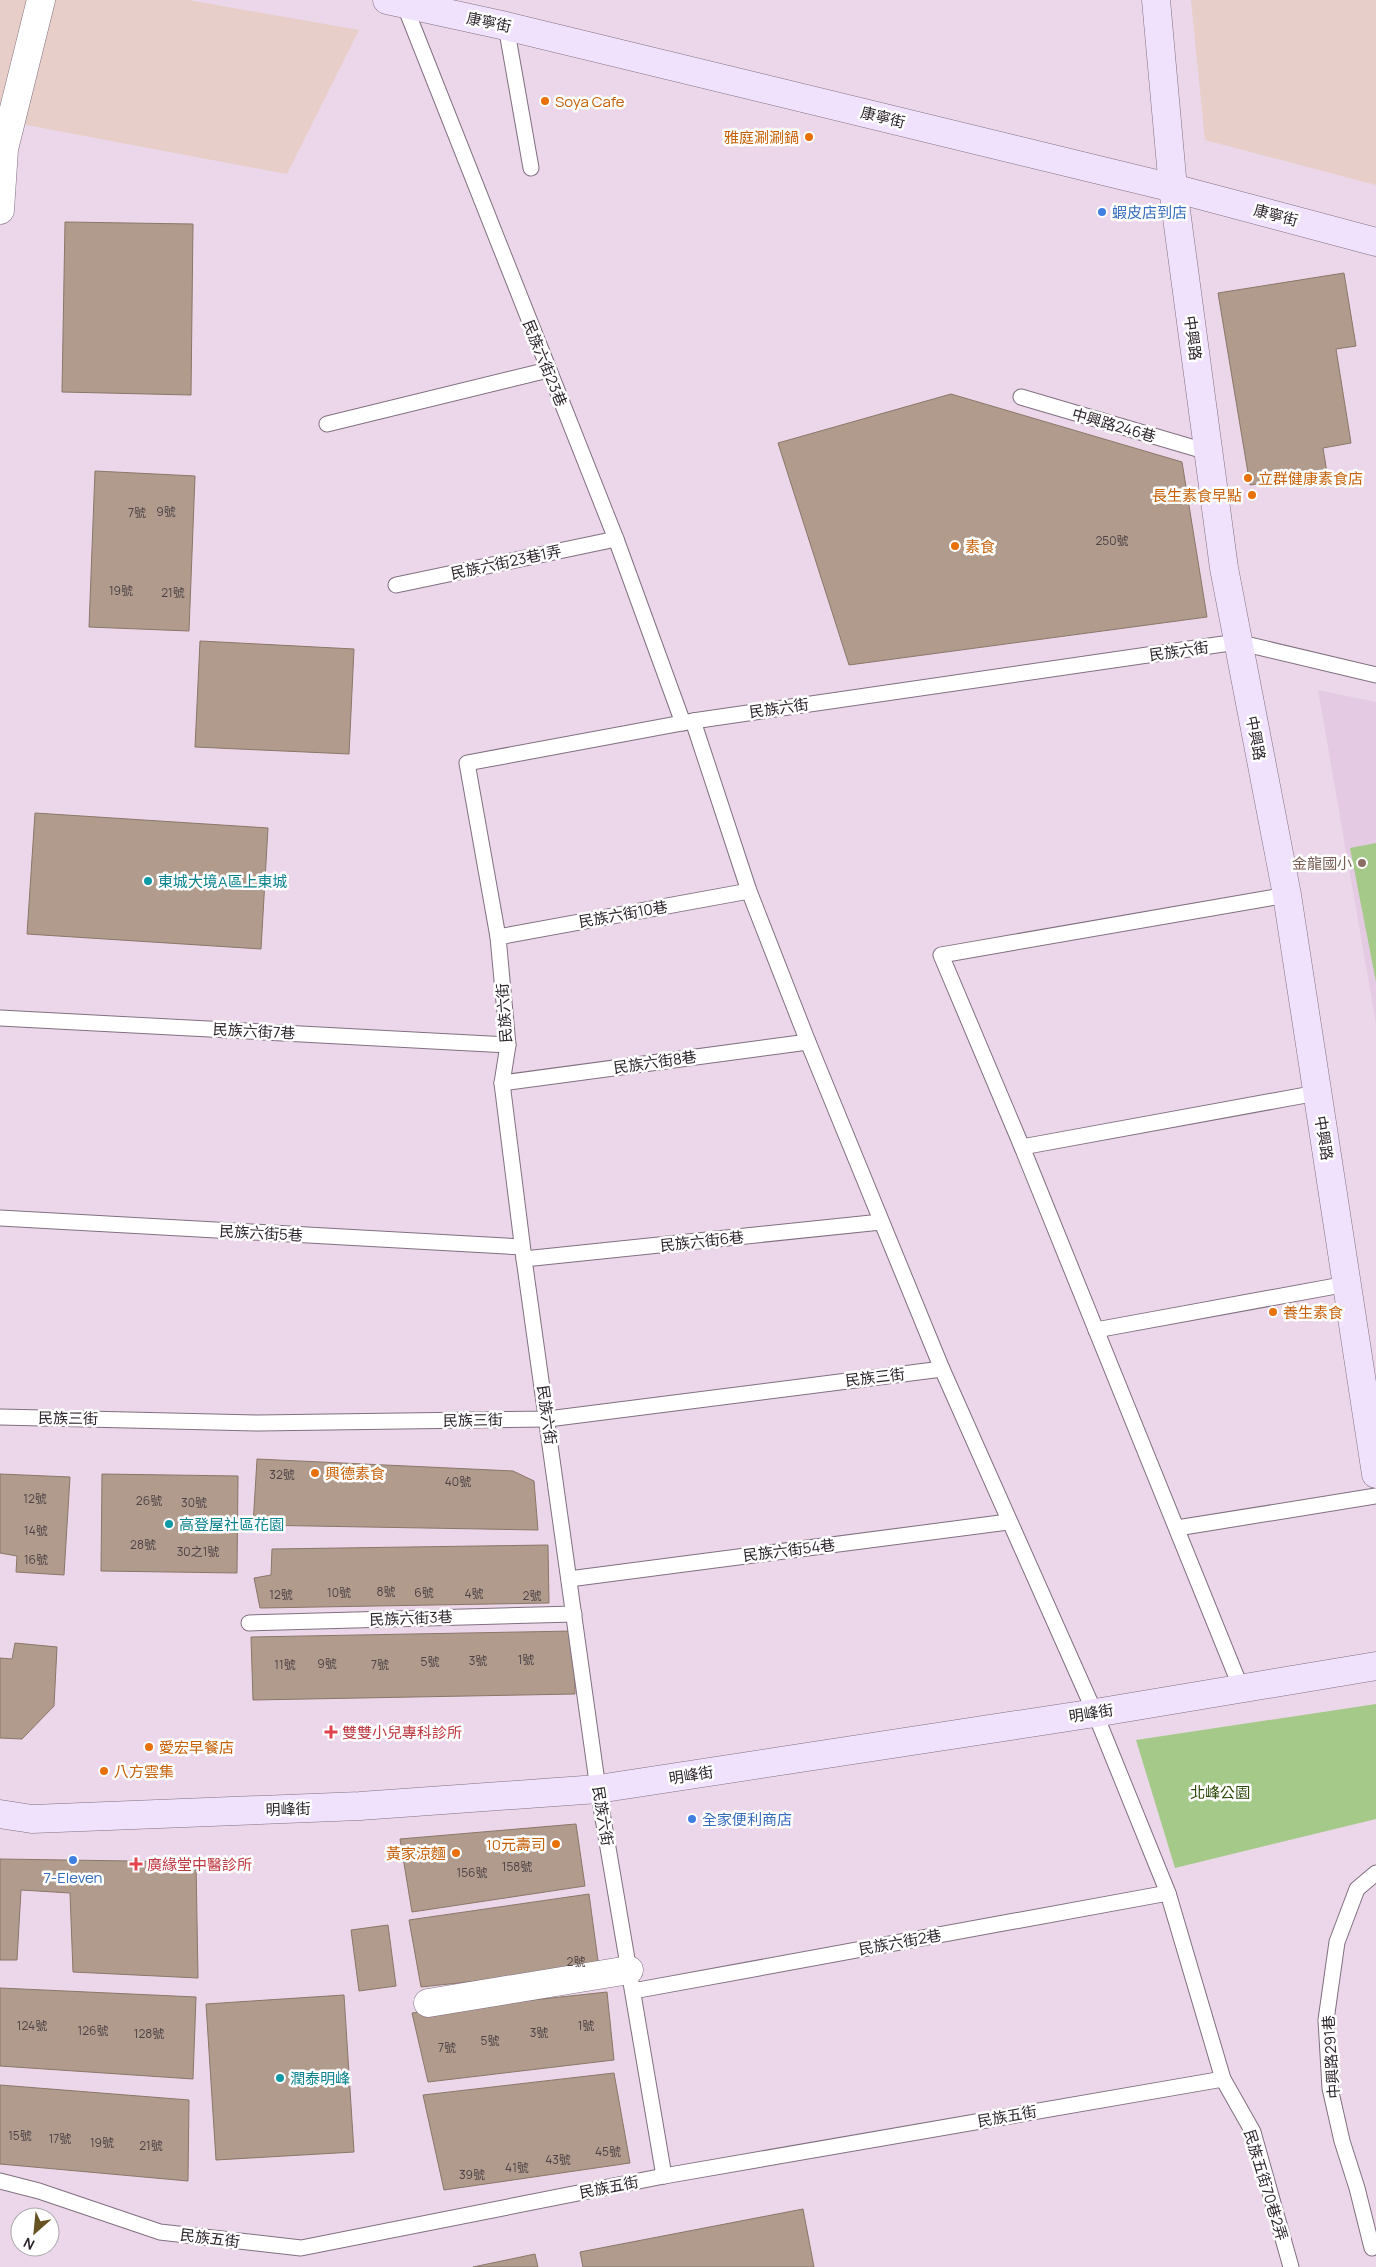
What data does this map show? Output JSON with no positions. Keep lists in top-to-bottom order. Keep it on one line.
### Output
{"streets":{"street":["康寧街","中興路","明峰街"],"lane":["民族六街23巷","中興路246巷","民族六街23巷1弄","民族六街","民族六街10巷","民族六街7巷","民族六街8巷","民族六街5巷","民族六街6巷","民族三街","民族六街54巷","民族六街3巷","民族六街2巷","中興路291巷","民族五街","民族五街70巷2弄"]},"crossings":[["康寧街","中興路"],["康寧街","民族六街23巷"],["中興路","中興路246巷"],["中興路","民族六街"],["民族六街23巷","民族六街23巷1弄"],["民族六街23巷","民族六街"],["民族六街23巷","民族六街10巷"],["民族六街23巷","民族六街8巷"],["民族六街23巷","民族六街6巷"],["民族六街23巷","民族三街"],["民族六街23巷","民族五街70巷2弄"],["民族六街","民族六街10巷"],["民族六街","民族六街7巷"],["民族六街","民族六街8巷"],["民族六街","民族六街5巷"],["民族六街","民族六街6巷"],["民族六街","民族三街"],["民族六街","民族六街54巷"],["民族六街","民族六街3巷"],["民族六街","明峰街"],["民族六街","民族六街2巷"],["民族六街","民族五街"],["民族六街5巷","民族六街6巷"],["民族三街","民族五街70巷2弄"],["民族六街54巷","民族五街70巷2弄"],["明峰街","民族五街70巷2弄"],["民族六街2巷","民族五街70巷2弄"],["民族五街","民族五街70巷2弄"]],"parks":["北峰公園"],"places":{"other":["Soya Cafe","雅庭涮涮鍋","蝦皮店到店","立群健康素食店","長生素食早點","素食","金龍國小","東城大境A區上東城","養生素食","興德素食","高登屋社區花園","愛宏早餐店","八方雲集","全家便利商店","10元壽司","黃家涼麵","7-Eleven","潤泰明峰"],"health":["雙雙小兒專科診所","廣緣堂中醫診所"]},"house_numbers":["9號","7號","250號","19號","21號","32號","40號","12號","26號","30號","14號","28號","30之1號","16號","8號","10號","6號","4號","12號","2號","1號","3號","5號","9號","11號","7號","158號","156號","2號","124號","1號","126號","3號","128號","5號","7號","15號","17號","19號","21號","45號","43號","41號","39號"],"north":"bottom left"}
